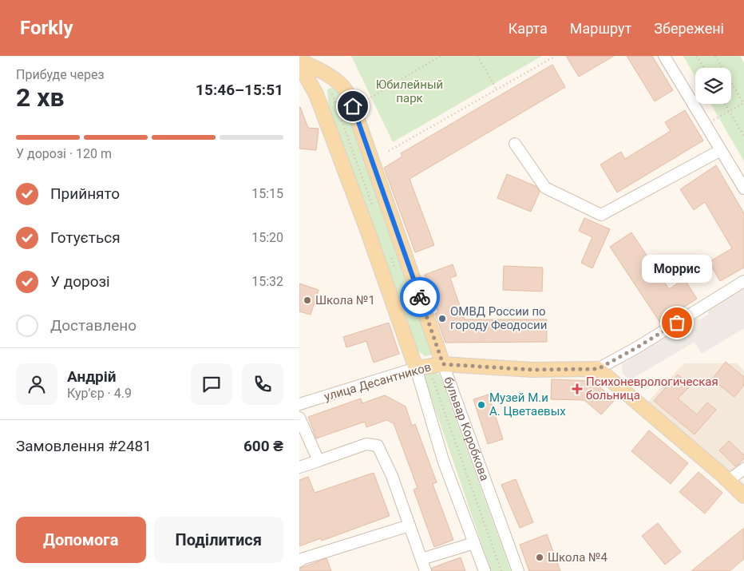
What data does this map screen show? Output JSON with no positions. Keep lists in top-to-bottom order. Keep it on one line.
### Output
{"streets":{"main road":["улица Десантников","бульвар Коробкова"]},"crossings":[["улица Десантников","бульвар Коробкова"]],"parks":["Юбилейный парк"],"places":{"other":["Школа №1","ОМВД России по городу Феодосии","Моррис","Музей М.и А. Цветаевых","Школа №4"],"health":["Психоневрологическая больница"]},"page":{"header":"Forkly","nav":["Карта","Маршрут","Збережені"],"heading":["2 хв","Прибуде через","15:46–15:51"],"panel":["Андрій","Кур’єр · 4.9","Замовлення #2481","600 ₴"],"bar":"У дорозі · 120 m","list":[["Прийнято","15:15"],["Готується","15:20"],["У дорозі","15:32"],"Доставлено"],"bubble":"Моррис","buttons":["Допомога","Поділитися"]}}
